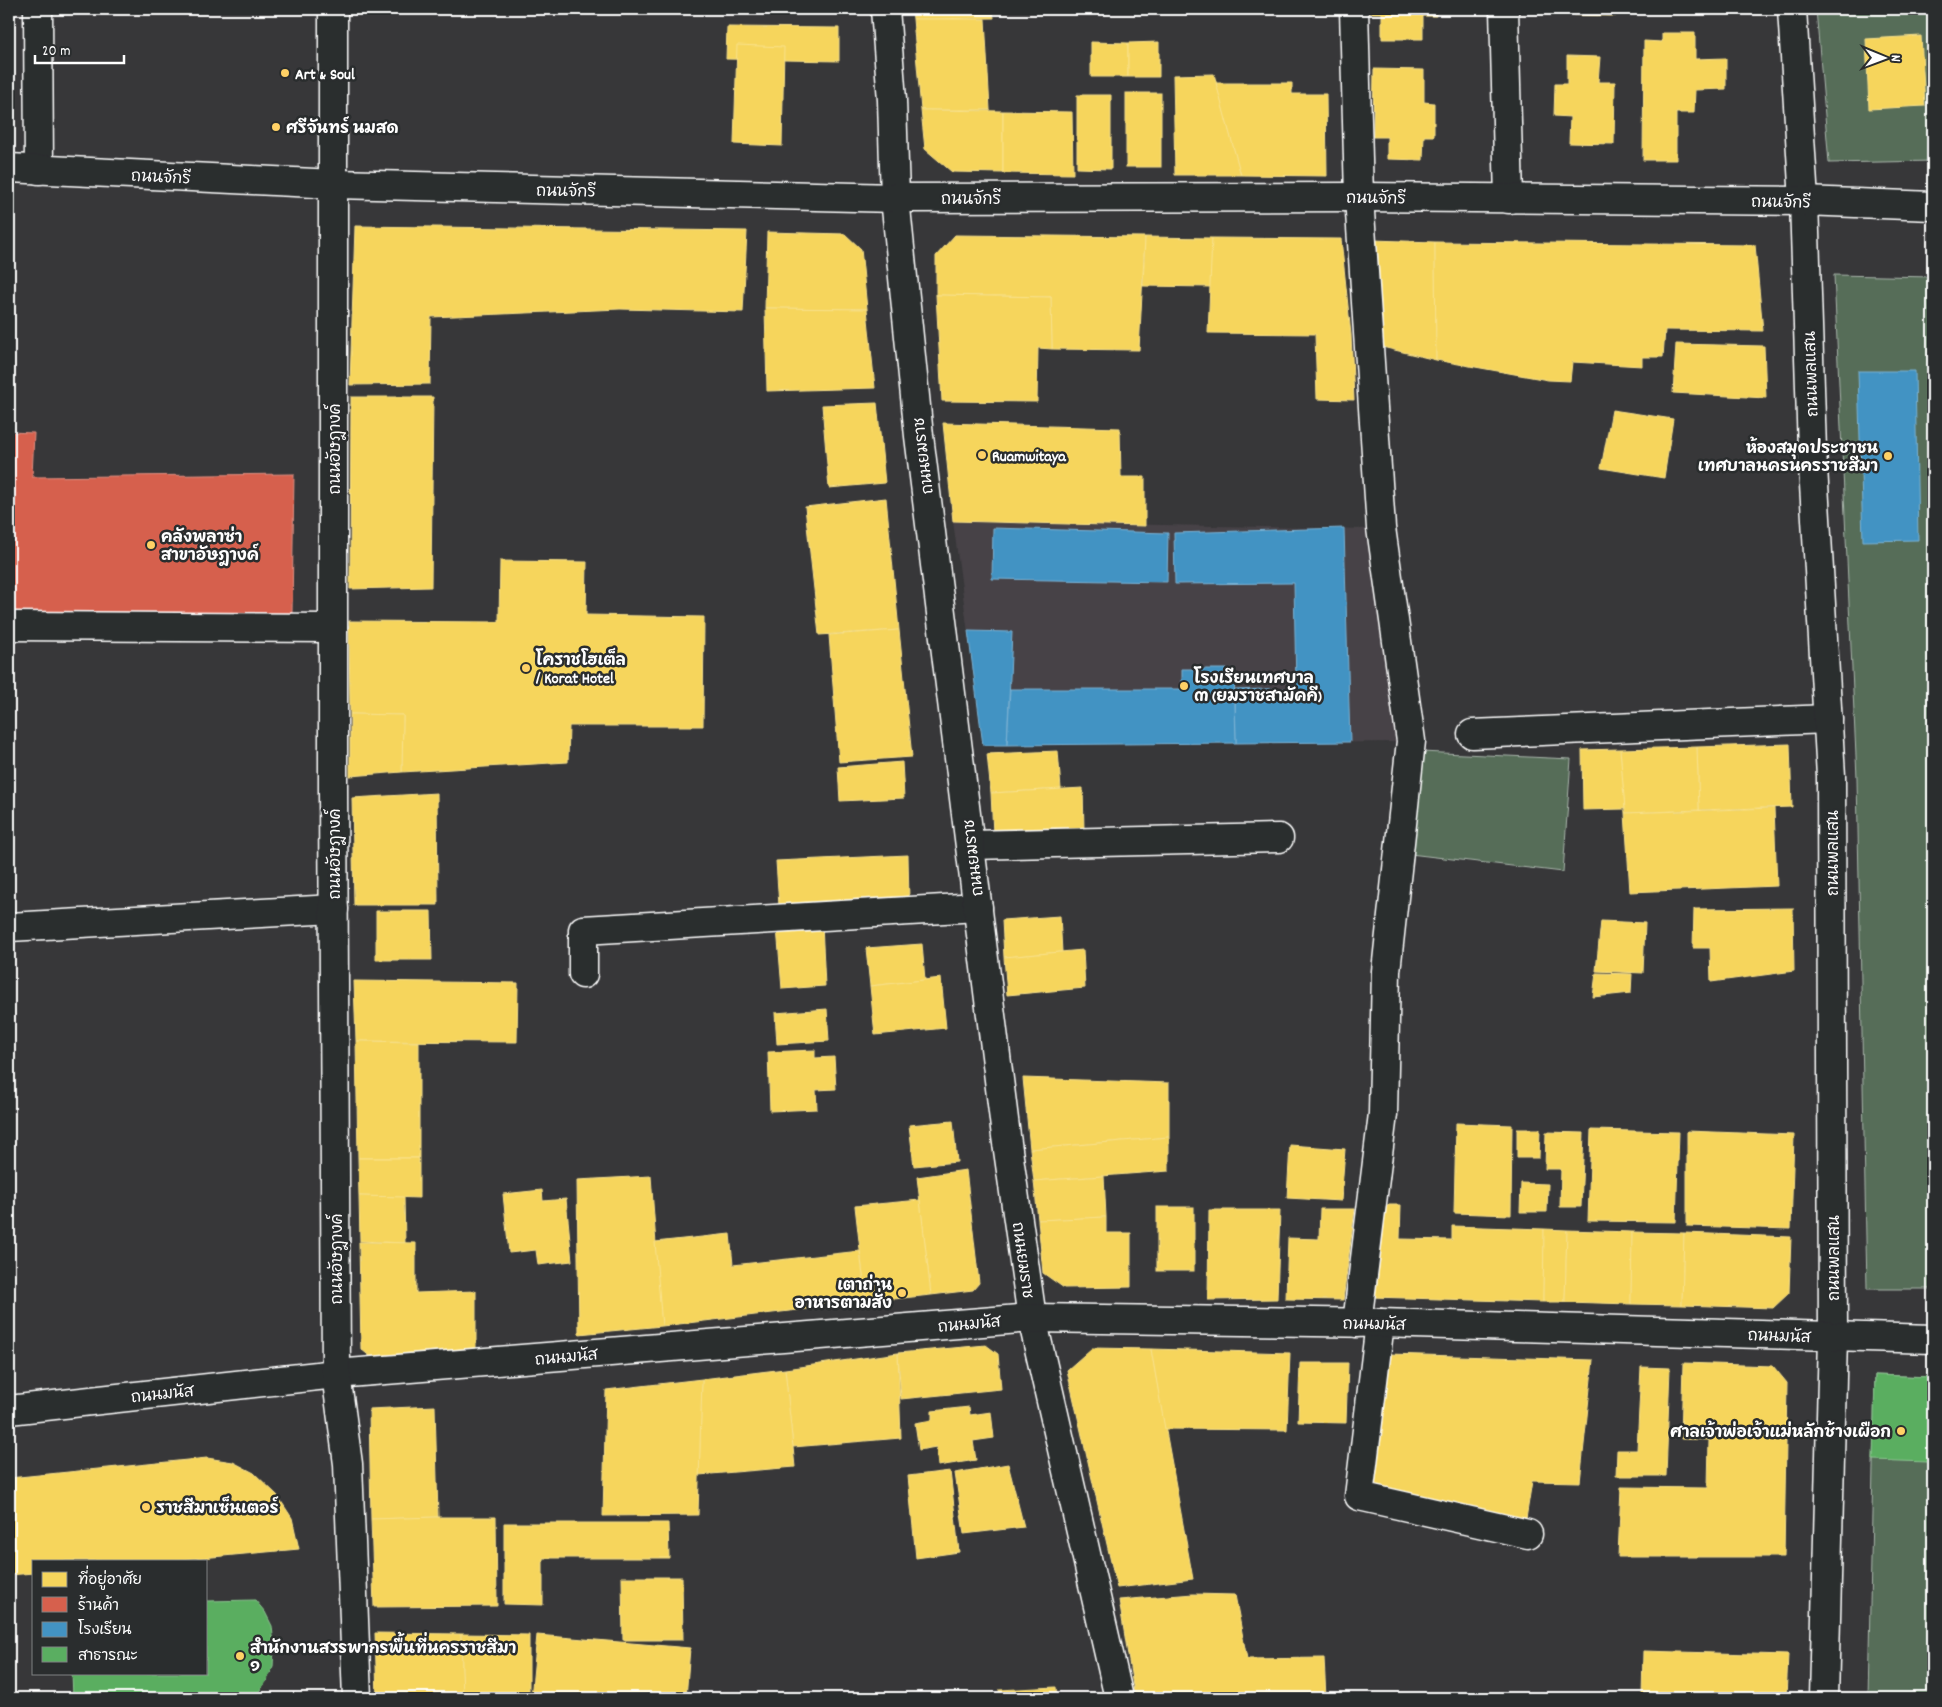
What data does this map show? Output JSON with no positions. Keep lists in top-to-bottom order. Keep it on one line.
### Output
{"streets":{"street":["ถนนจักรี","ถนนพลแสน","ถนนอัษฎางค์","ถนนยมราช","ถนนมนัส"]},"crossings":[["ถนนจักรี","ถนนพลแสน"],["ถนนจักรี","ถนนอัษฎางค์"],["ถนนจักรี","ถนนยมราช"],["ถนนพลแสน","ถนนมนัส"],["ถนนอัษฎางค์","ถนนมนัส"],["ถนนยมราช","ถนนมนัส"]],"places":["Art & Soul","ศรีจันทร์ นมสด","Ruamwitaya","ห้องสมุดประชาชน เทศบาลนครนครราชสีมา","คลังพลาซ่า สาขาอัษฎางค์","โคราชโฮเต็ล / Korat Hotel","โรงเรียนเทศบาล ๓ (ยมราชสามัคคี)","เตาถ่าน อาหารตามสั่ง","ศาลเจ้าพ่อเจ้าแม่หลักช้างเผือก","ราชสีมาเซ็นเตอร์","สำนักงานสรรพากรพื้นที่นครราชสีมา ๑"],"legend":["ที่อยู่อาศัย","ร้านค้า","โรงเรียน","สาธารณะ"],"scale_bar":"20 m","north":"right"}
